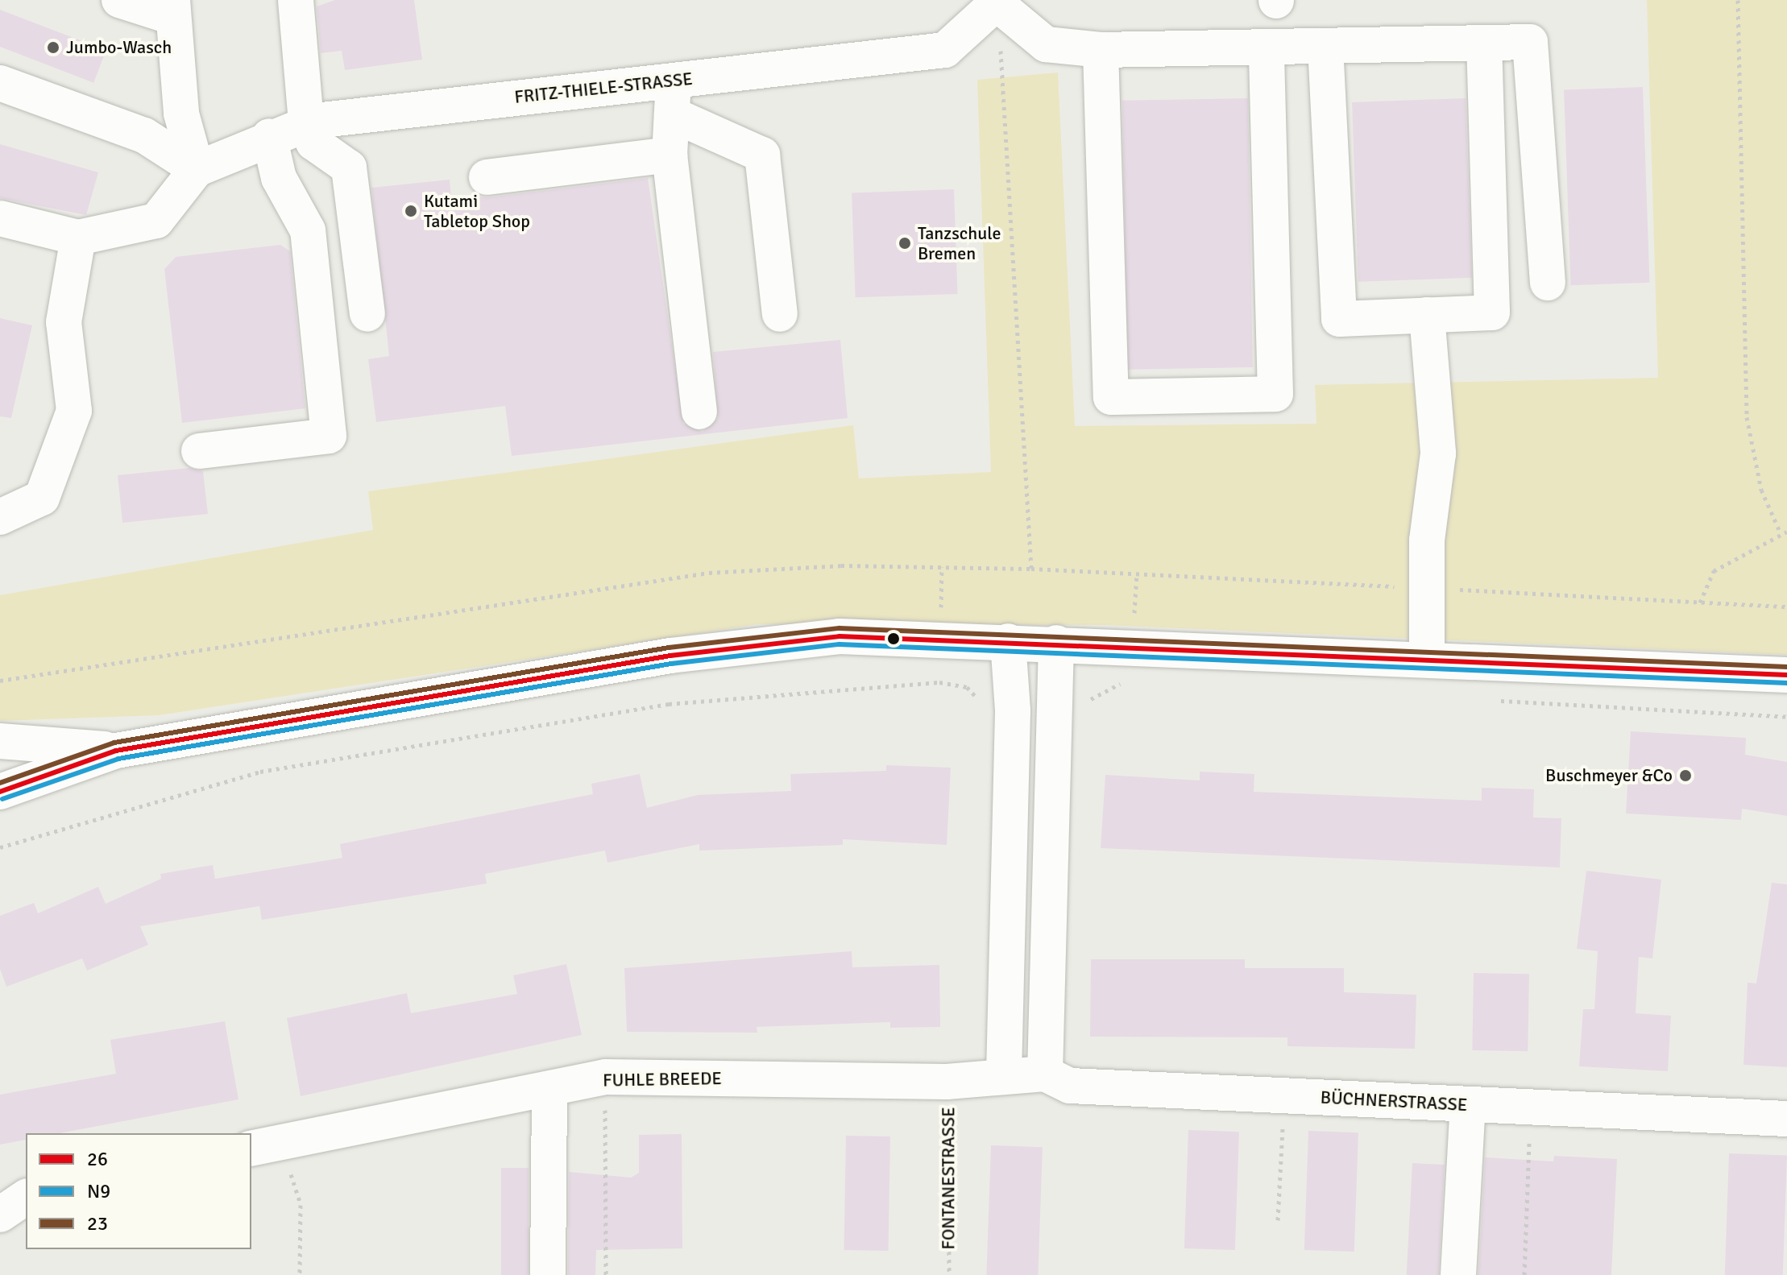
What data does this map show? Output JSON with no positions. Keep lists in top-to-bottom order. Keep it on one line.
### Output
{"streets":{"street":["FRITZ-THIELE-STRASSE","FUHLE BREEDE","BÜCHNERSTRASSE"],"path":["FONTANESTRASSE"]},"crossings":[["FUHLE BREEDE","BÜCHNERSTRASSE"],["FUHLE BREEDE","FONTANESTRASSE"]],"places":["Jumbo-Wasch","Kutami Tabletop Shop","Tanzschule Bremen","Buschmeyer &Co"],"lines":["transit line 23","transit line 26","transit line N9"],"legend":["26","N9","23"]}
